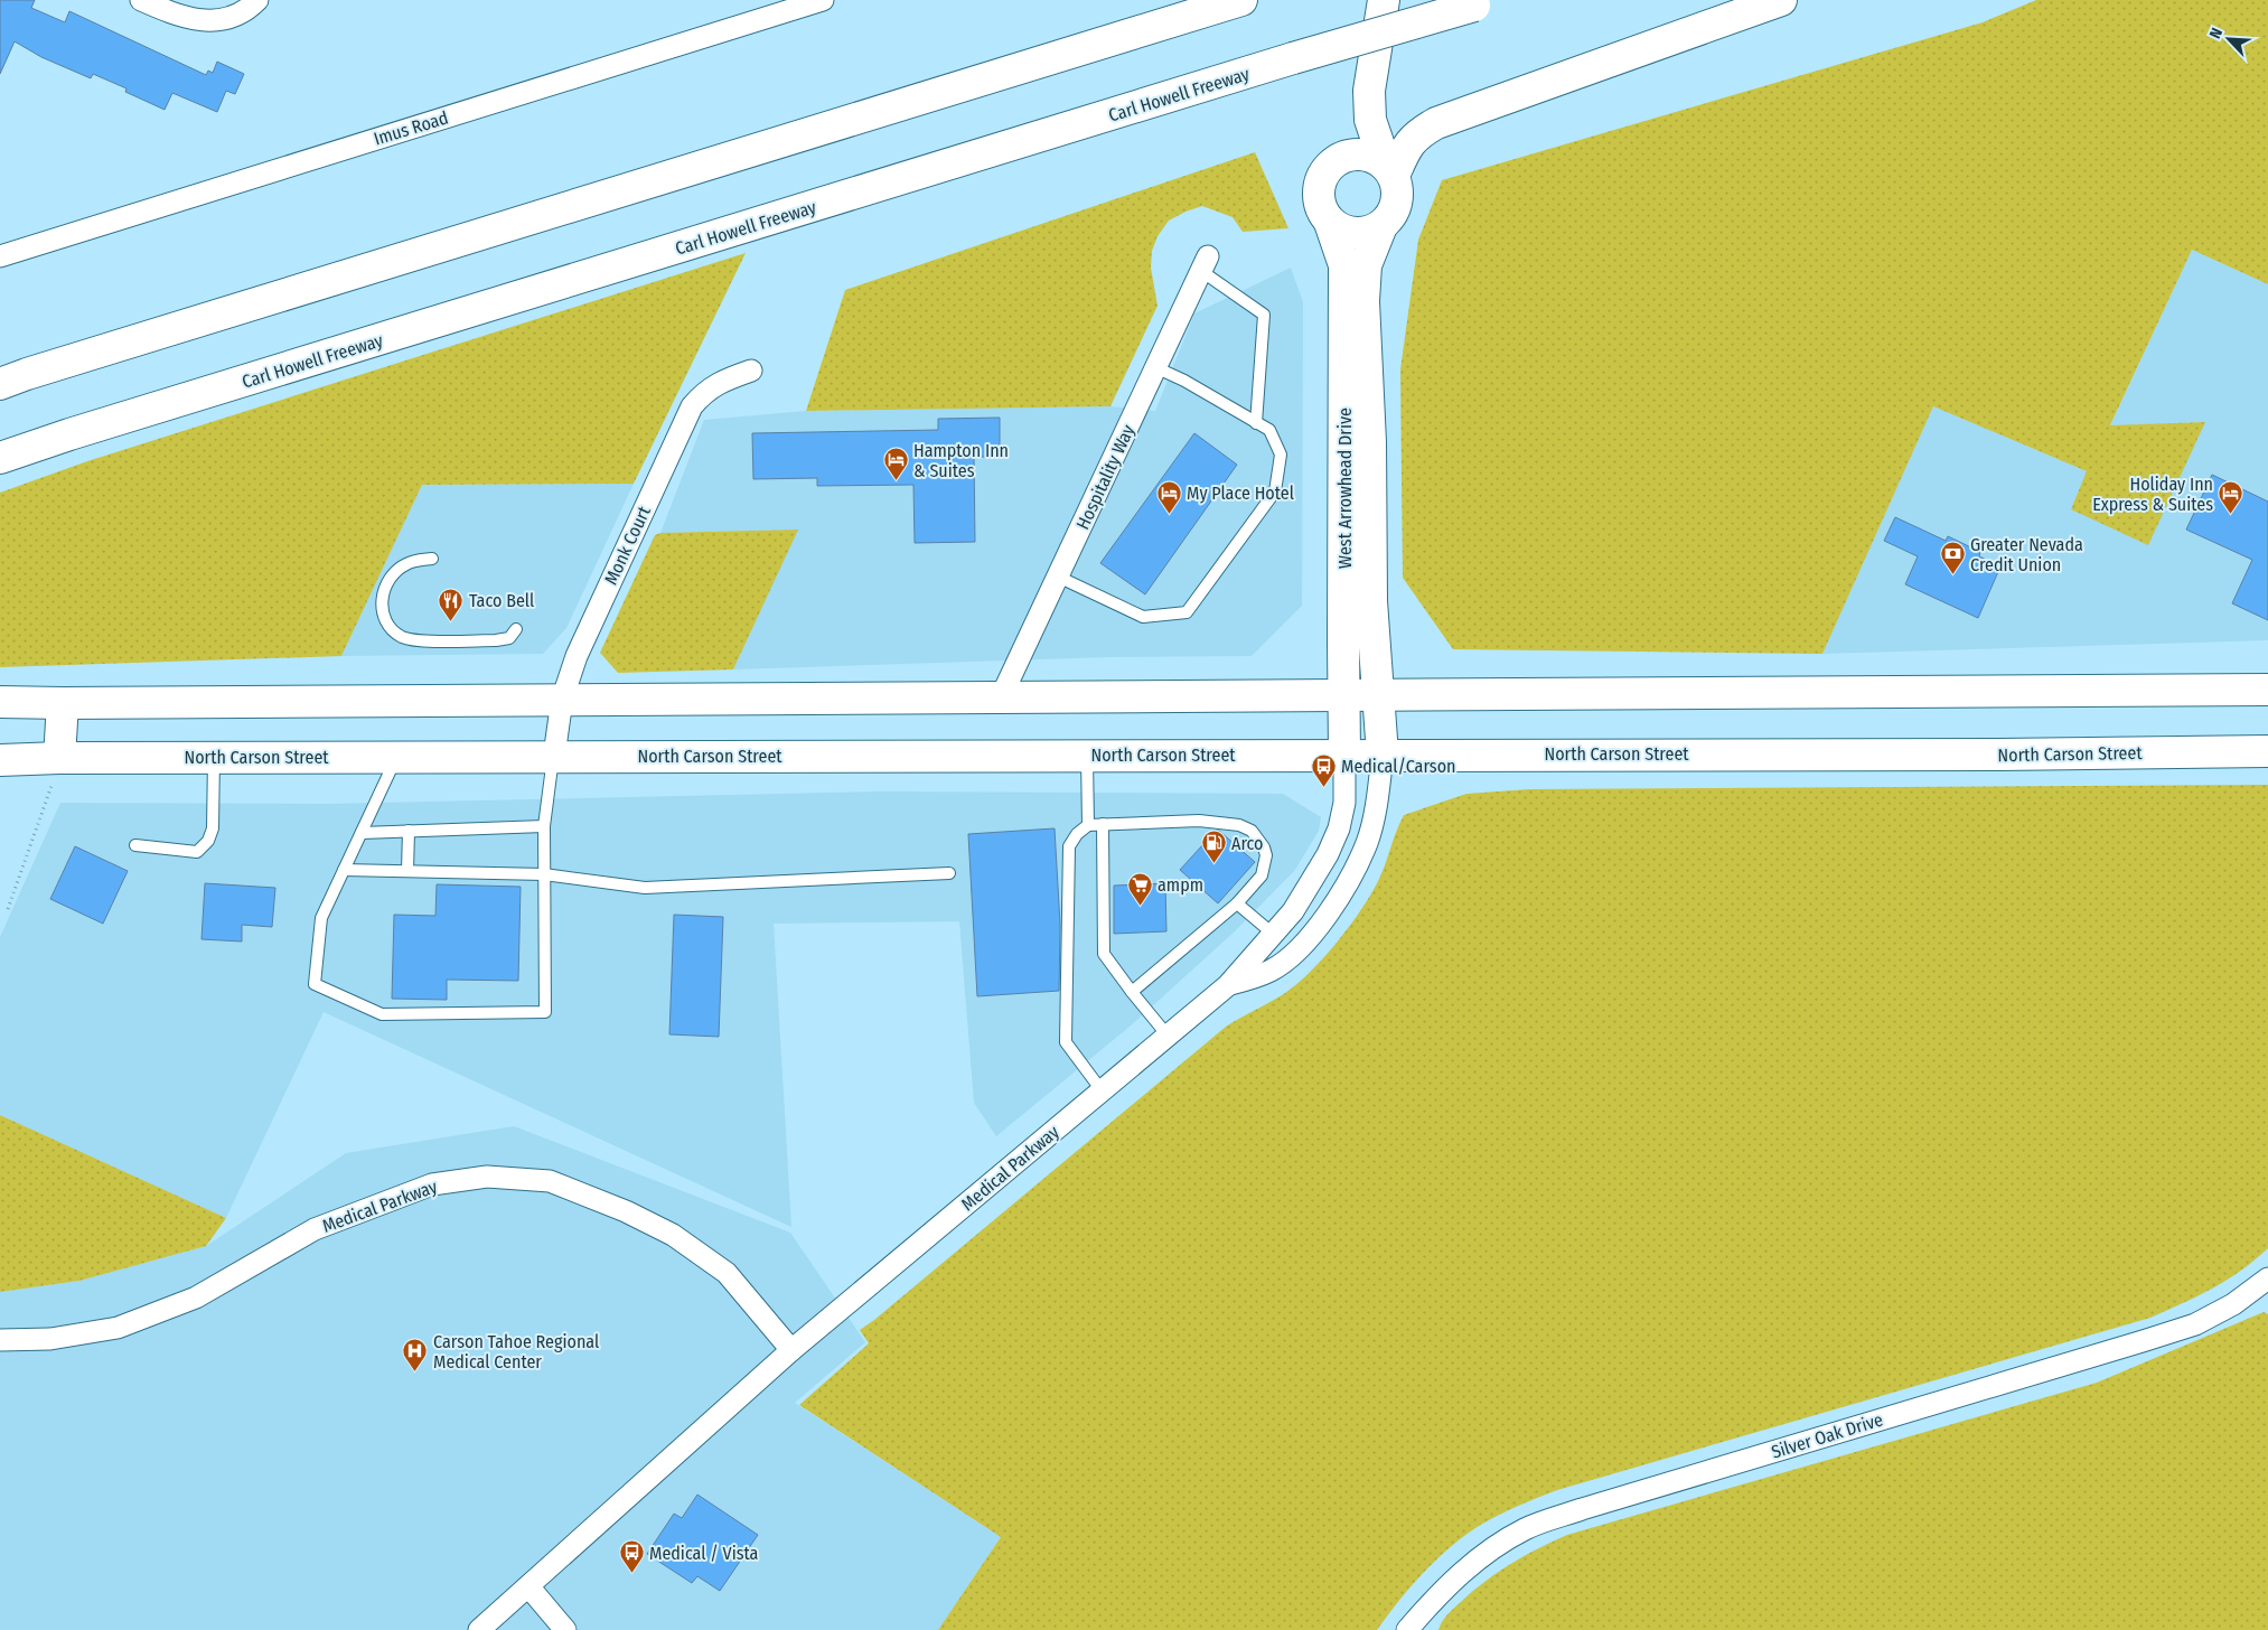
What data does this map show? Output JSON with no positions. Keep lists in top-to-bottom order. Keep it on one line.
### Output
{"streets":{"main road":["Carl Howell Freeway","West Arrowhead Drive","North Carson Street"],"street":["Imus Road","Hospitality Way","Monk Court","Medical Parkway","Silver Oak Drive"]},"crossings":[["West Arrowhead Drive","North Carson Street"],["West Arrowhead Drive","Medical Parkway"],["Monk Court","North Carson Street"],["North Carson Street","Medical Parkway"]],"places":{"hotel":["Hampton Inn & Suites","My Place Hotel","Holiday Inn Express & Suites"],"bank":["Greater Nevada Credit Union"],"restaurant":["Taco Bell"],"bus stop":["Medical/Carson","Medical / Vista"],"fuel station":["Arco"],"supermarket":["ampm"],"hospital":["Carson Tahoe Regional Medical Center"]},"north":"top left"}
